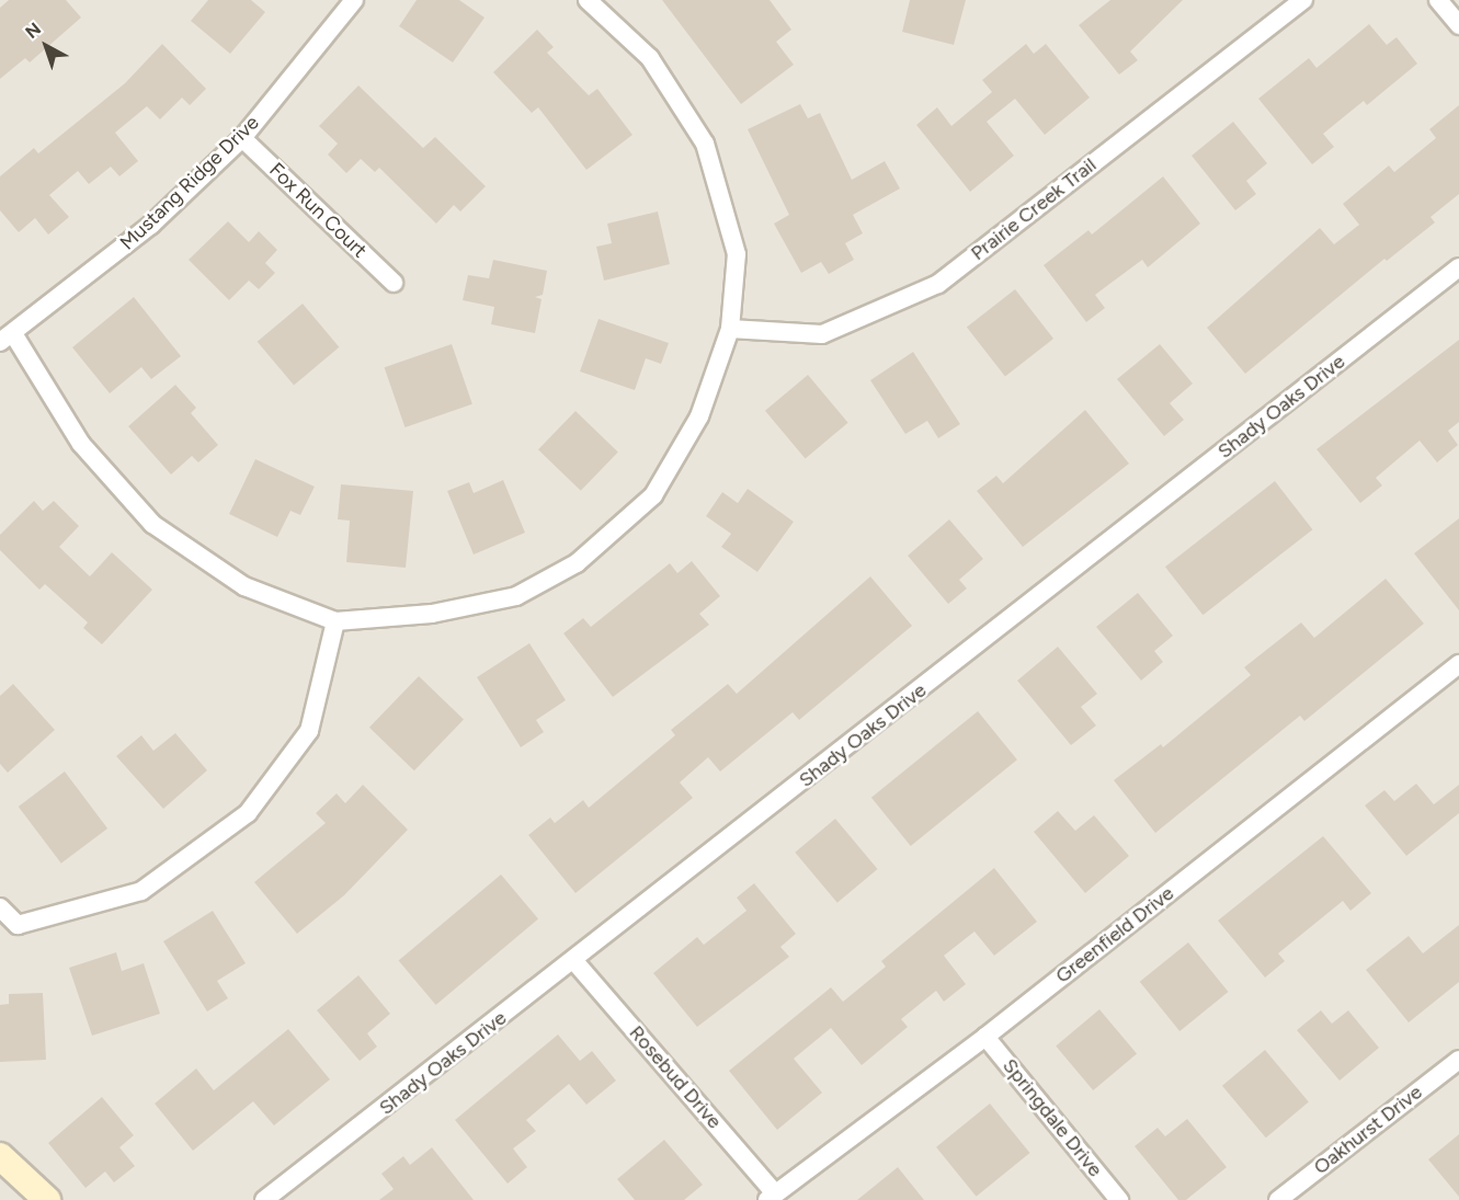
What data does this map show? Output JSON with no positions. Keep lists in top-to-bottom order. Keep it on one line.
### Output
{"streets":{"street":["Mustang Ridge Drive","Prairie Creek Trail","Fox Run Court","Shady Oaks Drive","Greenfield Drive","Rosebud Drive","Springdale Drive","Oakhurst Drive"]},"crossings":[["Mustang Ridge Drive","Fox Run Court"],["Shady Oaks Drive","Rosebud Drive"],["Greenfield Drive","Rosebud Drive"],["Greenfield Drive","Springdale Drive"]],"north":"top left"}
